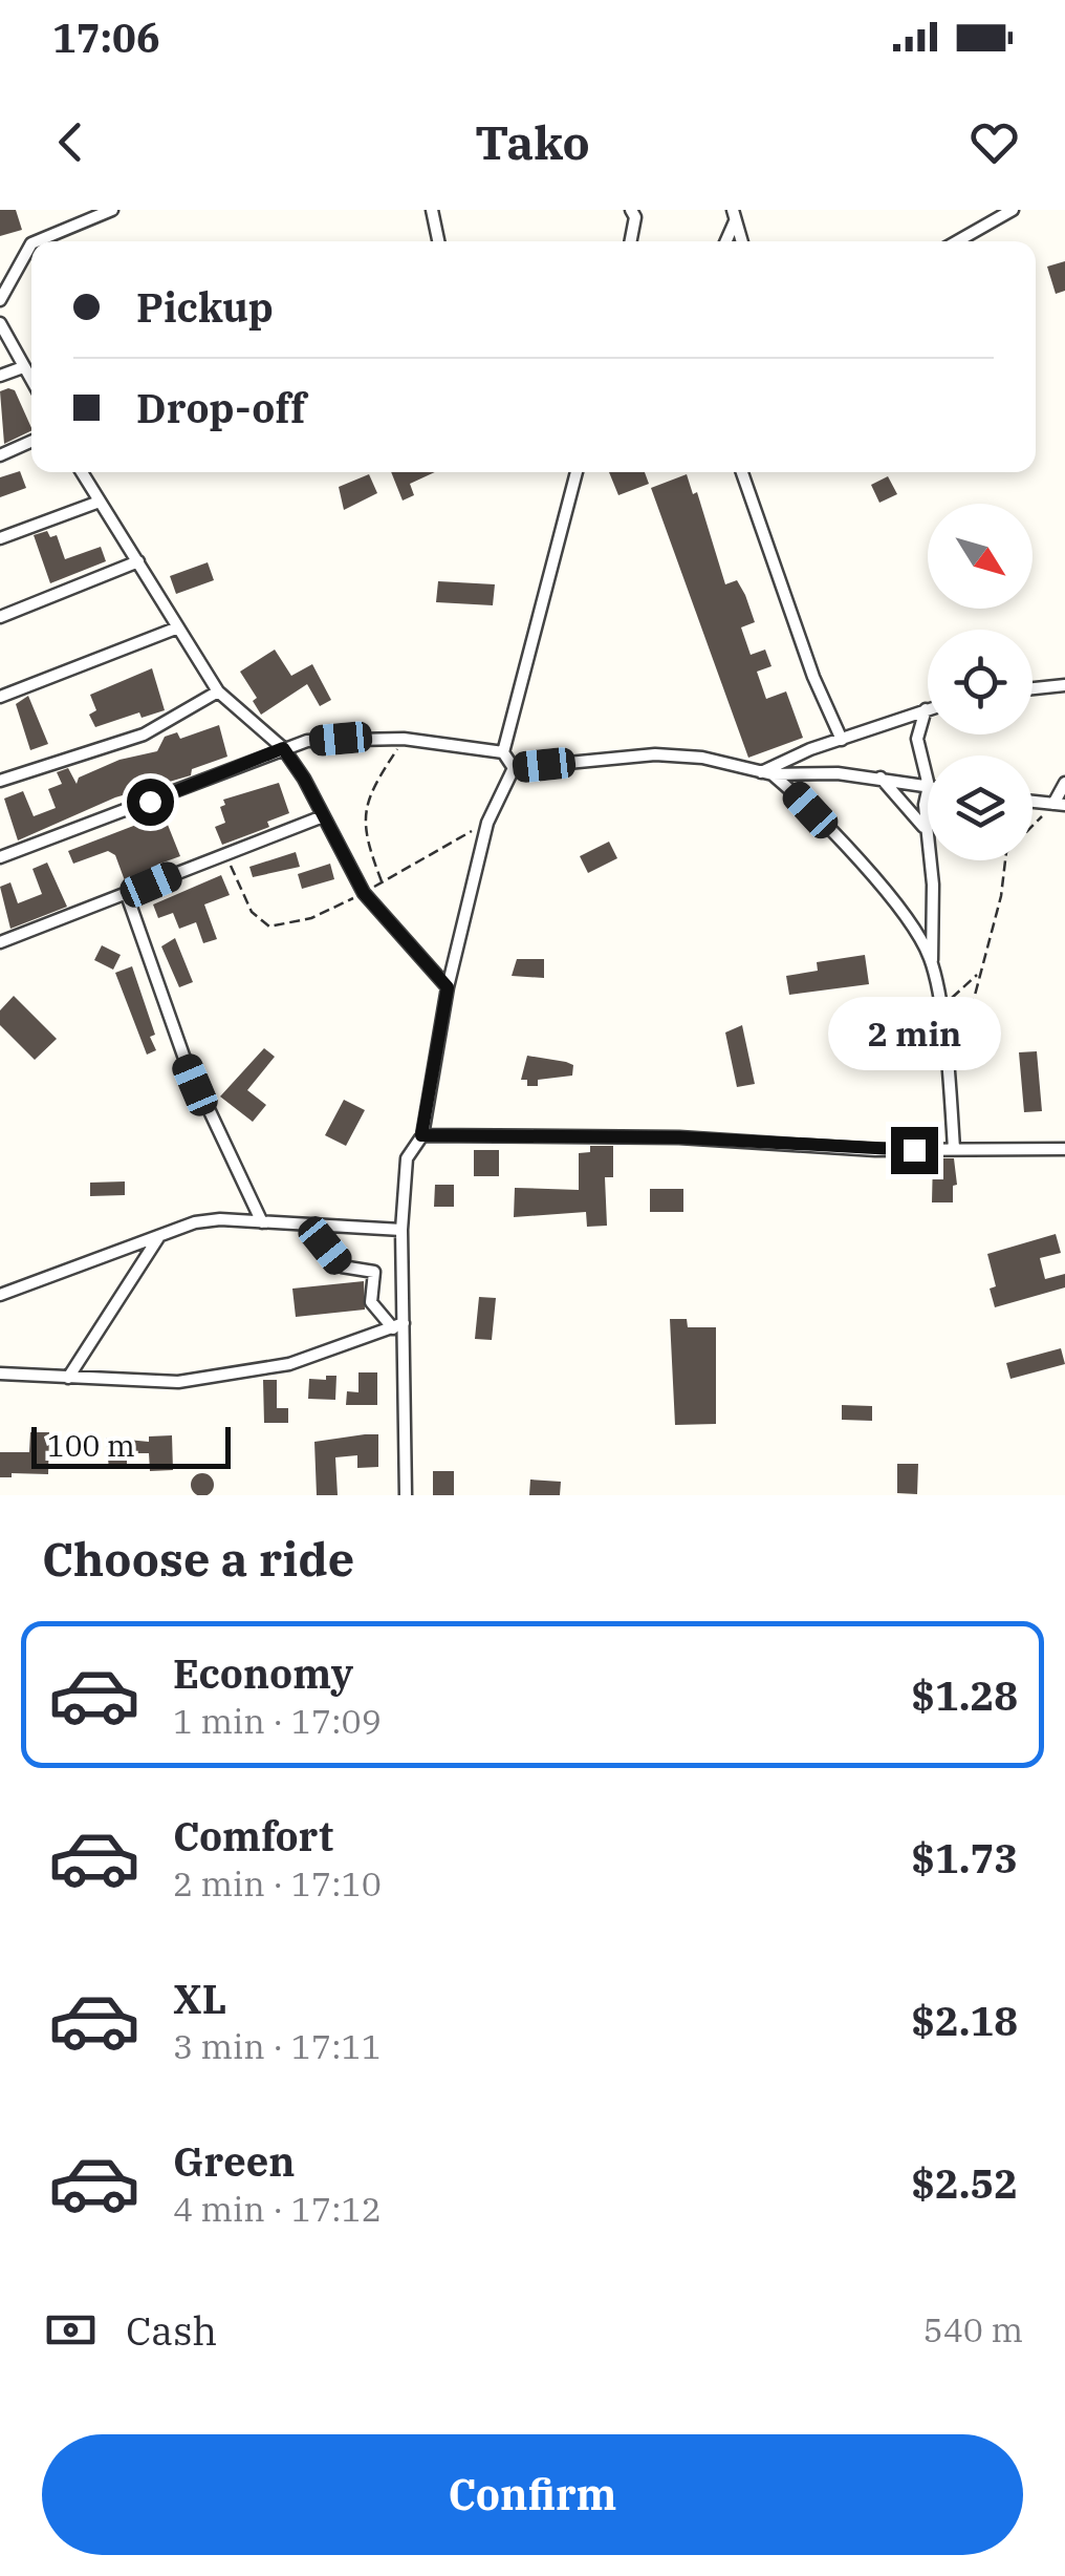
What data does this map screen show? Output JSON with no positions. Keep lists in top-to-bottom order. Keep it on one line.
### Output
{"scale_bar":"100 m","north":"bottom right","page":{"status":"17:06","header":"Tako","banner":["Pickup","Drop-off"],"bubble":"2 min","scale":"100 m","heading":"Choose a ride","list":[{"name":"Economy","note":"1 min · 17:09","value":"$1.28"},{"name":"Comfort","note":"2 min · 17:10","value":"$1.73"},{"name":"XL","note":"3 min · 17:11","value":"$2.18"},{"name":"Green","note":"4 min · 17:12","value":"$2.52"}],"pay":["Cash","540 m"],"buttons":"Confirm"}}
